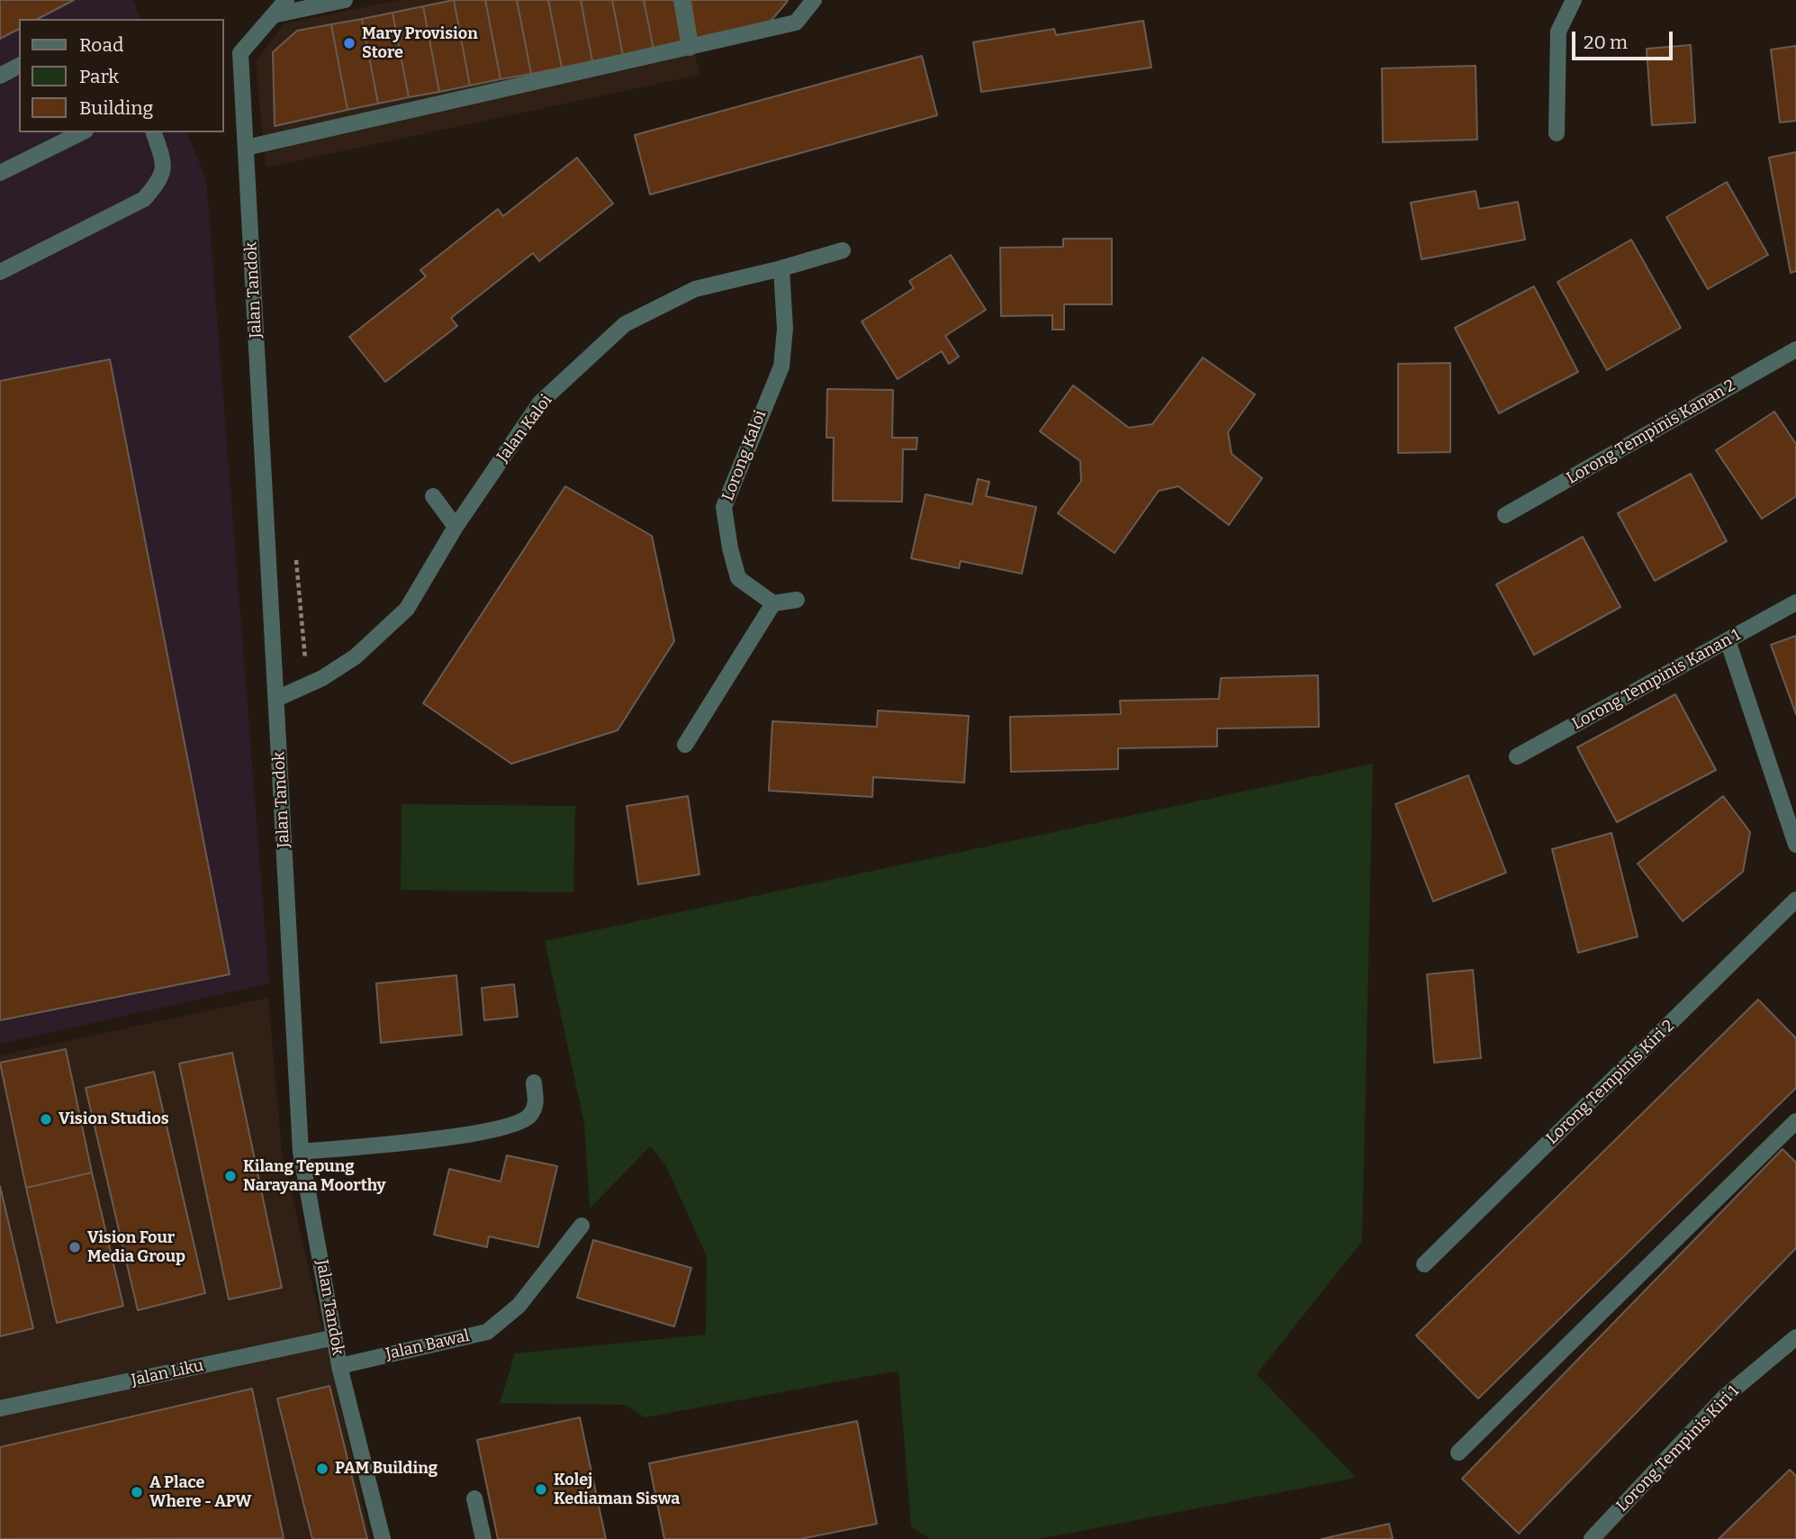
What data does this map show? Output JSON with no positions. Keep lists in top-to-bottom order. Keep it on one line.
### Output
{"streets":{"street":["Jalan Tandok","Jalan Kaloi","Lorong Tempinis Kanan 2","Lorong Kaloi","Lorong Tempinis Kanan 1","Lorong Tempinis Kiri 2","Jalan Bawal","Jalan Liku","Lorong Tempinis Kiri 1"]},"crossings":[["Jalan Tandok","Jalan Kaloi"],["Jalan Tandok","Jalan Bawal"],["Jalan Tandok","Jalan Liku"],["Jalan Kaloi","Lorong Kaloi"]],"places":["Mary Provision Store","Vision Studios","Kilang Tepung Narayana Moorthy","Vision Four Media Group","PAM Building","Kolej Kediaman Siswa","A Place Where - APW"],"legend":["Road","Park","Building"],"scale_bar":"20 m"}
